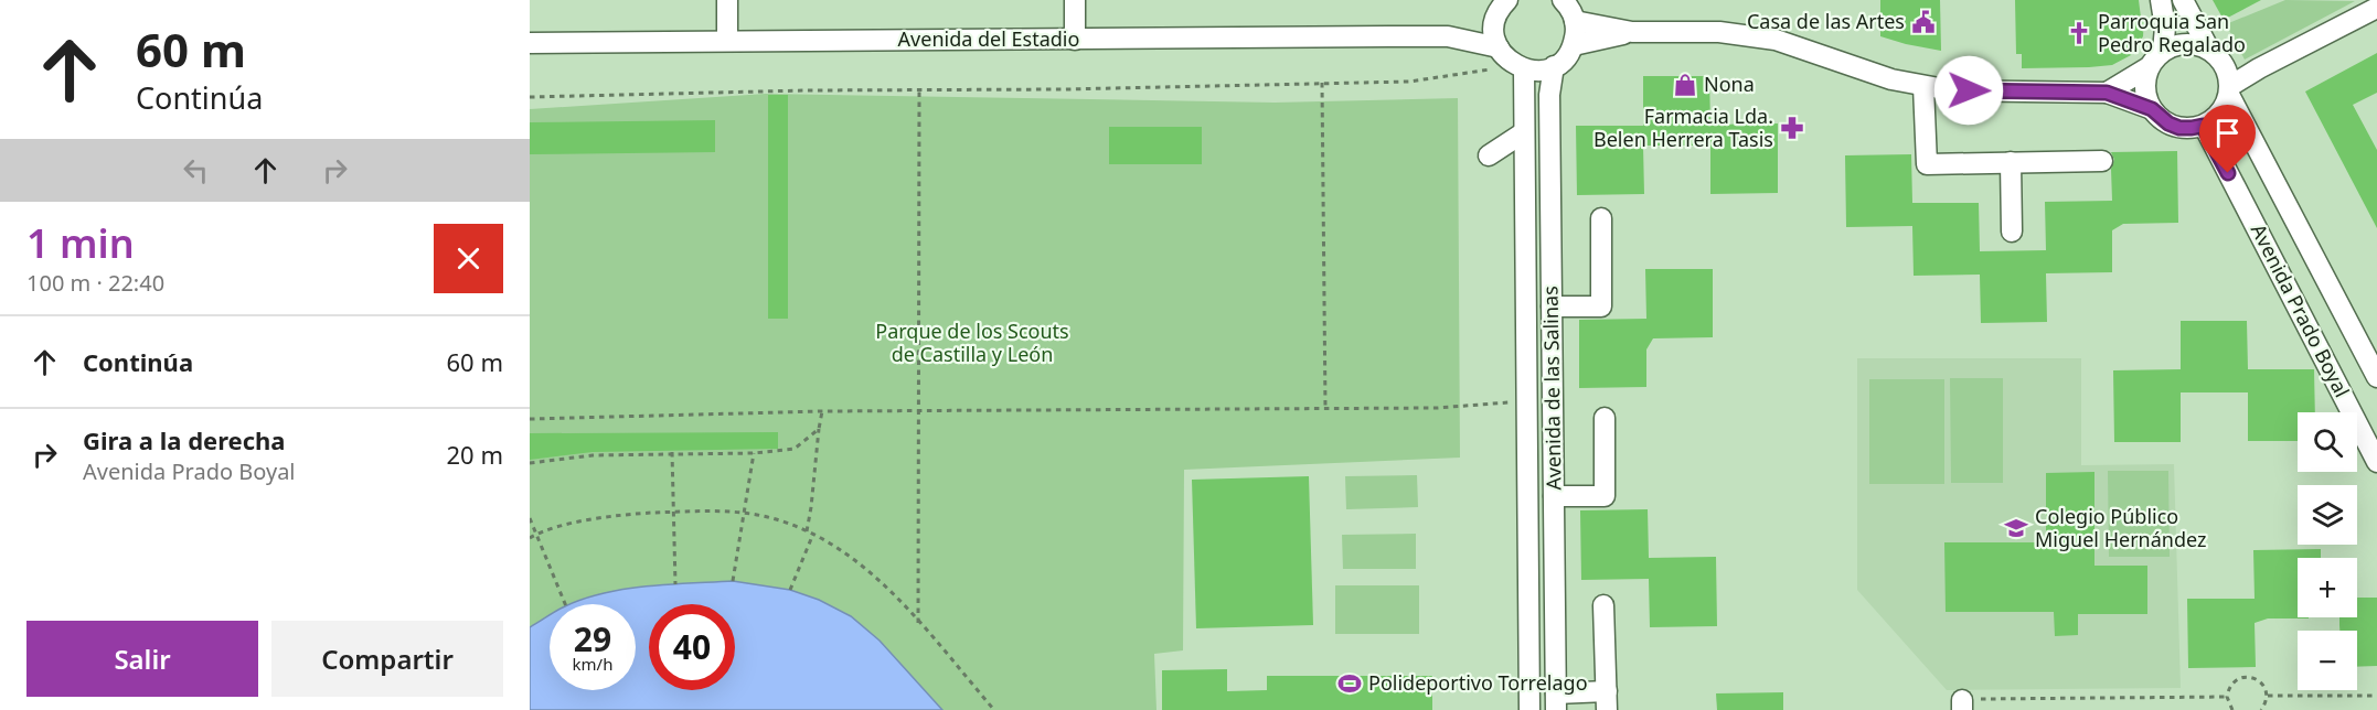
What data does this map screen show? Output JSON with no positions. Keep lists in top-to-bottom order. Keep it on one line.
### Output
{"streets":{"street":["Avenida del Estadio","Avenida Prado Boyal","Avenida de las Salinas"]},"parks":["Parque de los Scouts de Castilla y León"],"places":{"public building":["Casa de las Artes"],"church":["Parroquia San Pedro Regalado"],"shop":["Nona"],"pharmacy":["Farmacia Lda. Belen Herrera Tasis"],"school or university":["Colegio Público Miguel Hernández"],"sports":["Polideportivo Torrelago"]},"page":{"turn":["60 m","Continúa"],"heading":["1 min","100 m · 22:40"],"list":[{"name":"Continúa","value":"60 m"},{"name":"Gira a la derecha","note":"Avenida Prado Boyal","value":"20 m"}],"map_buttons":["+","−"],"speed":"29 km/h","limit":"40","buttons":["Salir","Compartir"]}}
